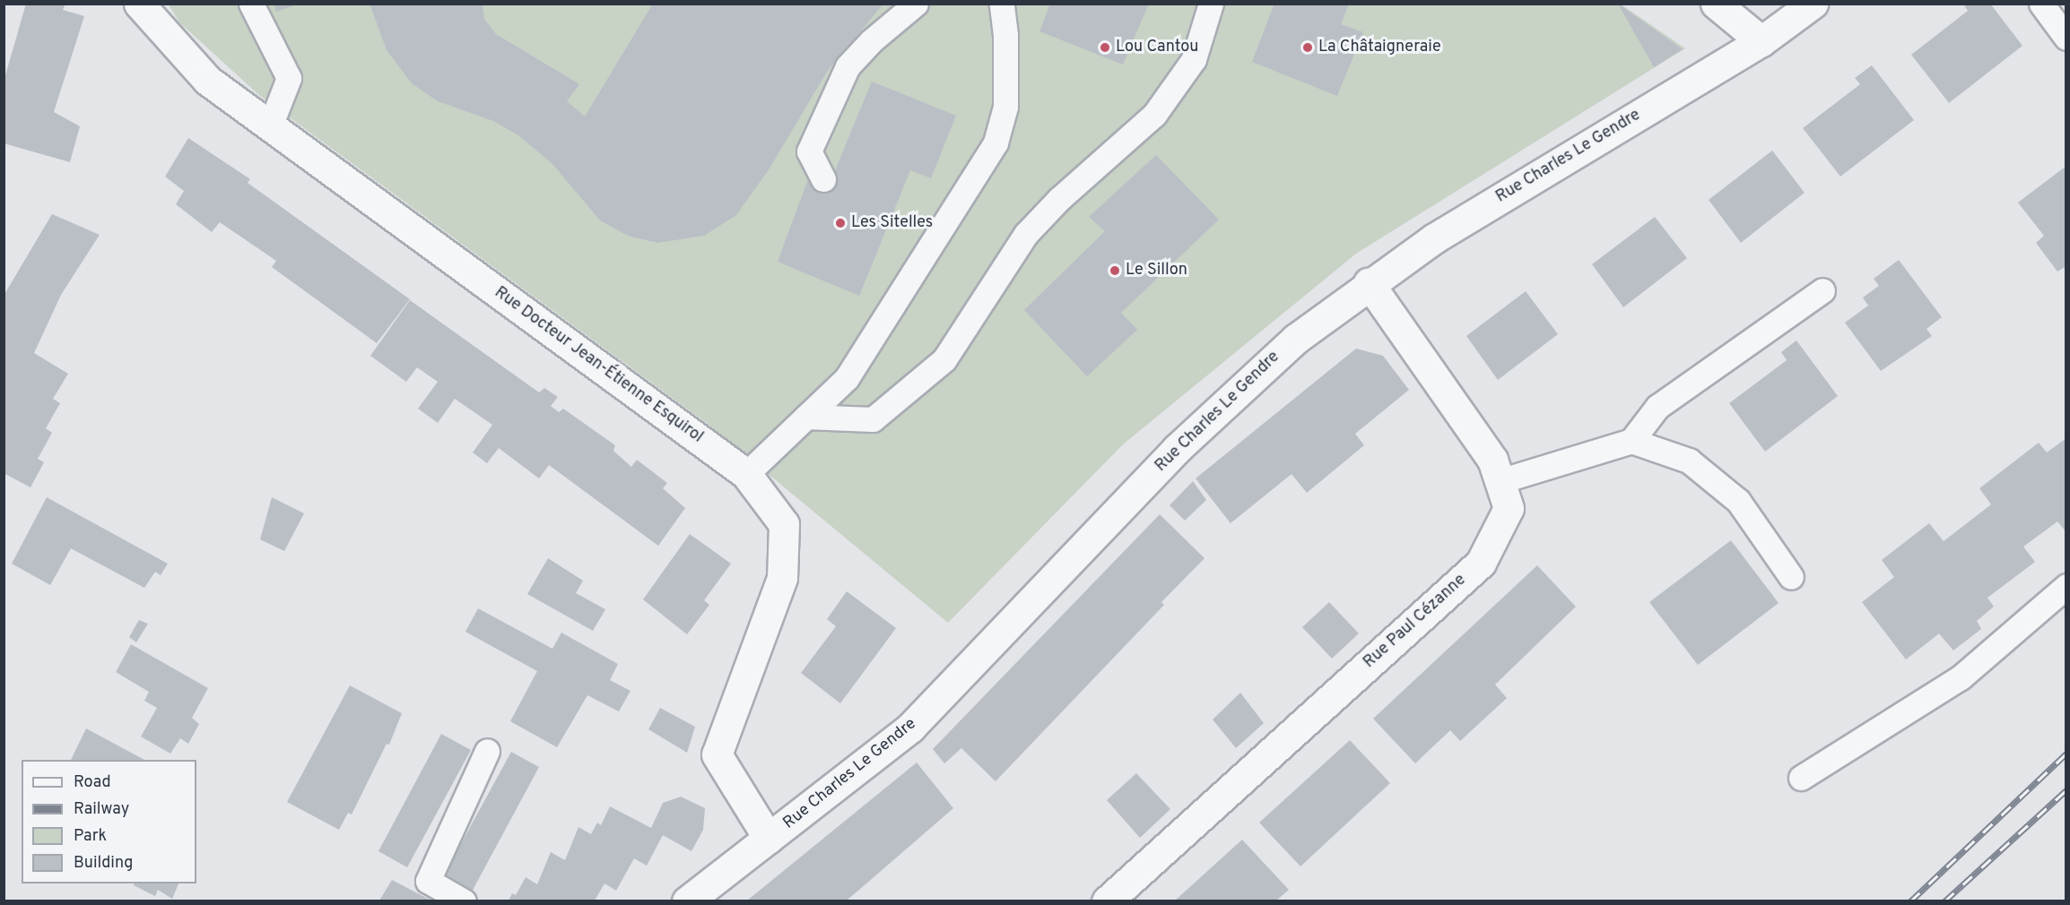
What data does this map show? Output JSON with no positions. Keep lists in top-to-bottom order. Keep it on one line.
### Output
{"streets":{"street":["Rue Charles Le Gendre","Rue Docteur Jean-Étienne Esquirol","Rue Paul Cézanne"]},"crossings":[["Rue Charles Le Gendre","Rue Docteur Jean-Étienne Esquirol"],["Rue Charles Le Gendre","Rue Paul Cézanne"]],"places":["Lou Cantou","La Châtaigneraie","Les Sitelles","Le Sillon"],"legend":["Road","Railway","Park","Building"]}
